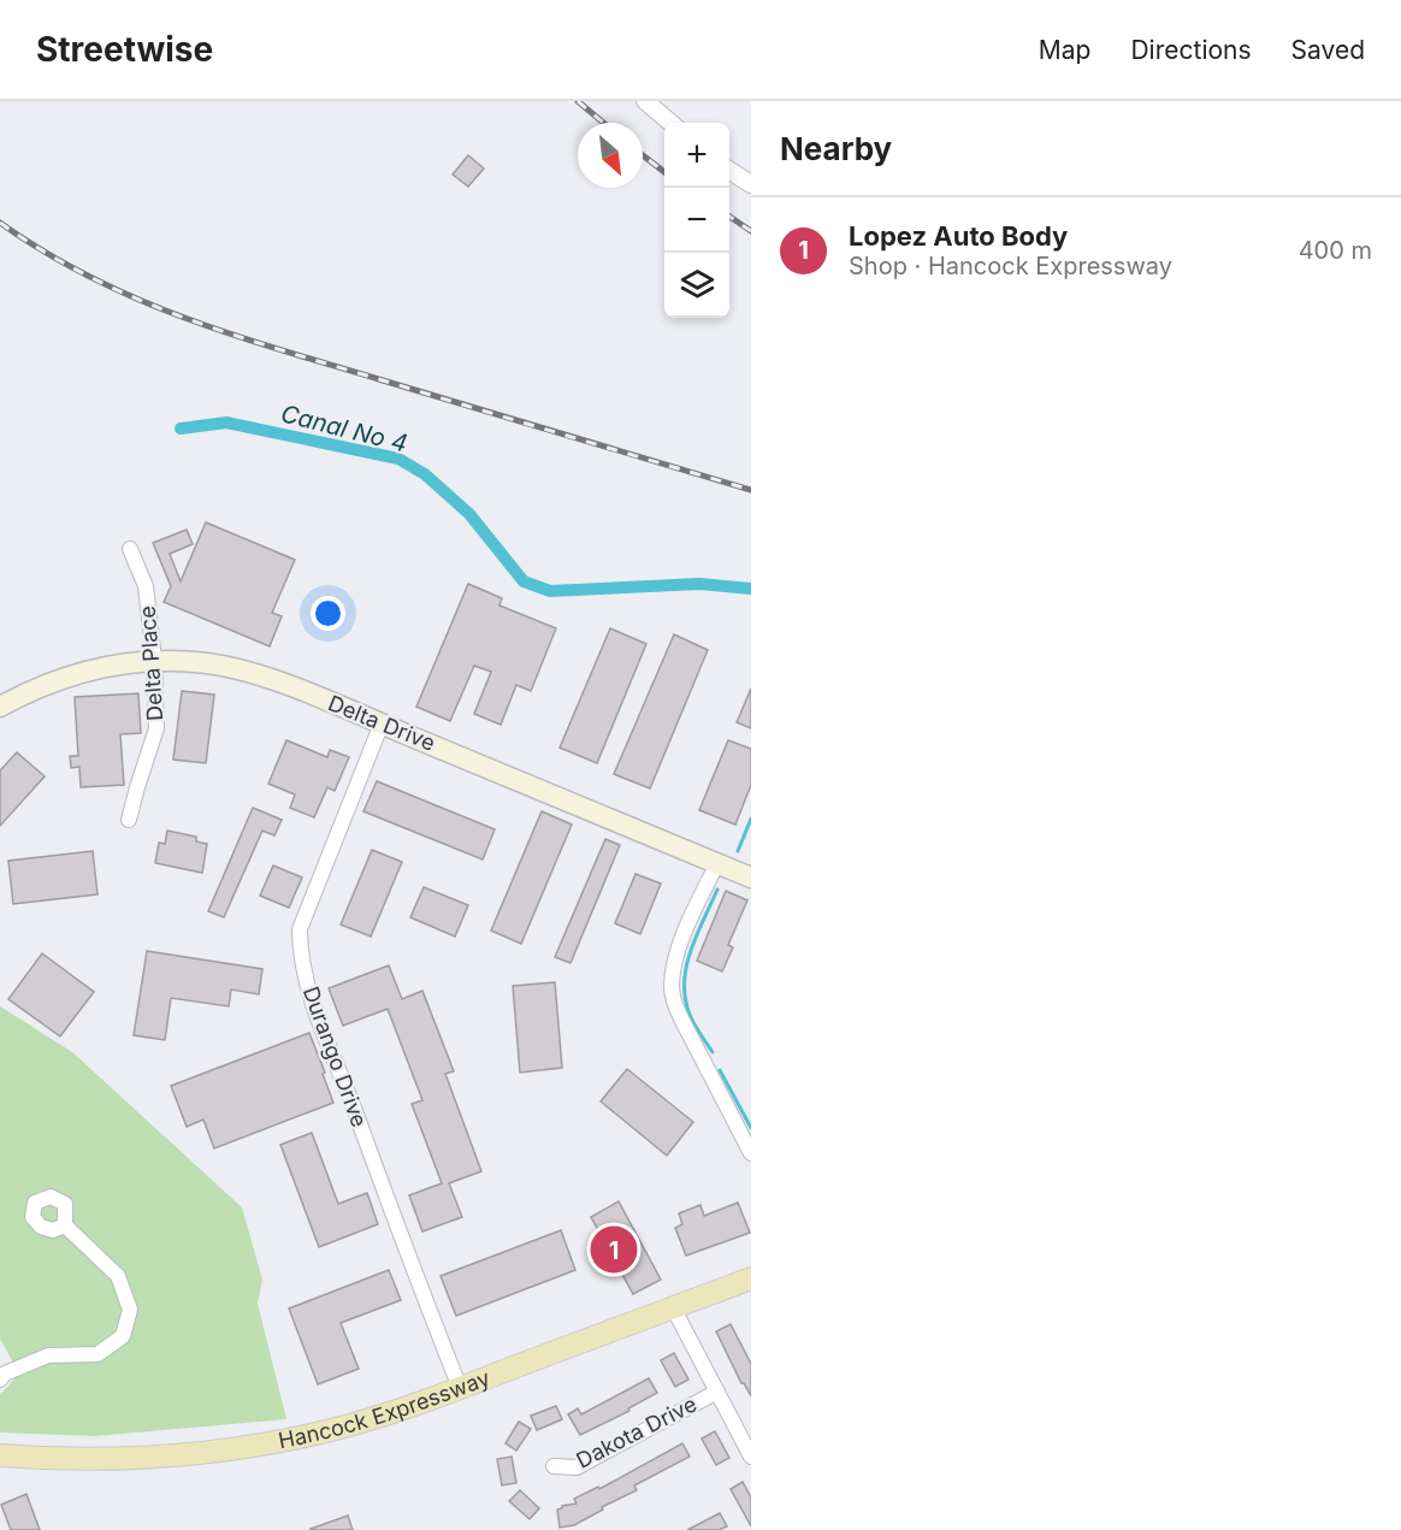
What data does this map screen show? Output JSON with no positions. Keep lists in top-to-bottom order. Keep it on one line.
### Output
{"streets":{"main road":["Delta Drive","Hancock Expressway"],"street":["Delta Place","Durango Drive","Dakota Drive"]},"crossings":[["Delta Place","Delta Drive"],["Delta Drive","Durango Drive"],["Durango Drive","Hancock Expressway"]],"water":["Canal No 4"],"north":"bottom right","page":{"header":"Streetwise","nav":["Map","Directions","Saved"],"heading":"Nearby","map_buttons":["+","−"],"list":[{"mark":"1","name":"Lopez Auto Body","note":"Shop · Hancock Expressway","value":"400 m"}],"pins":"1"}}
